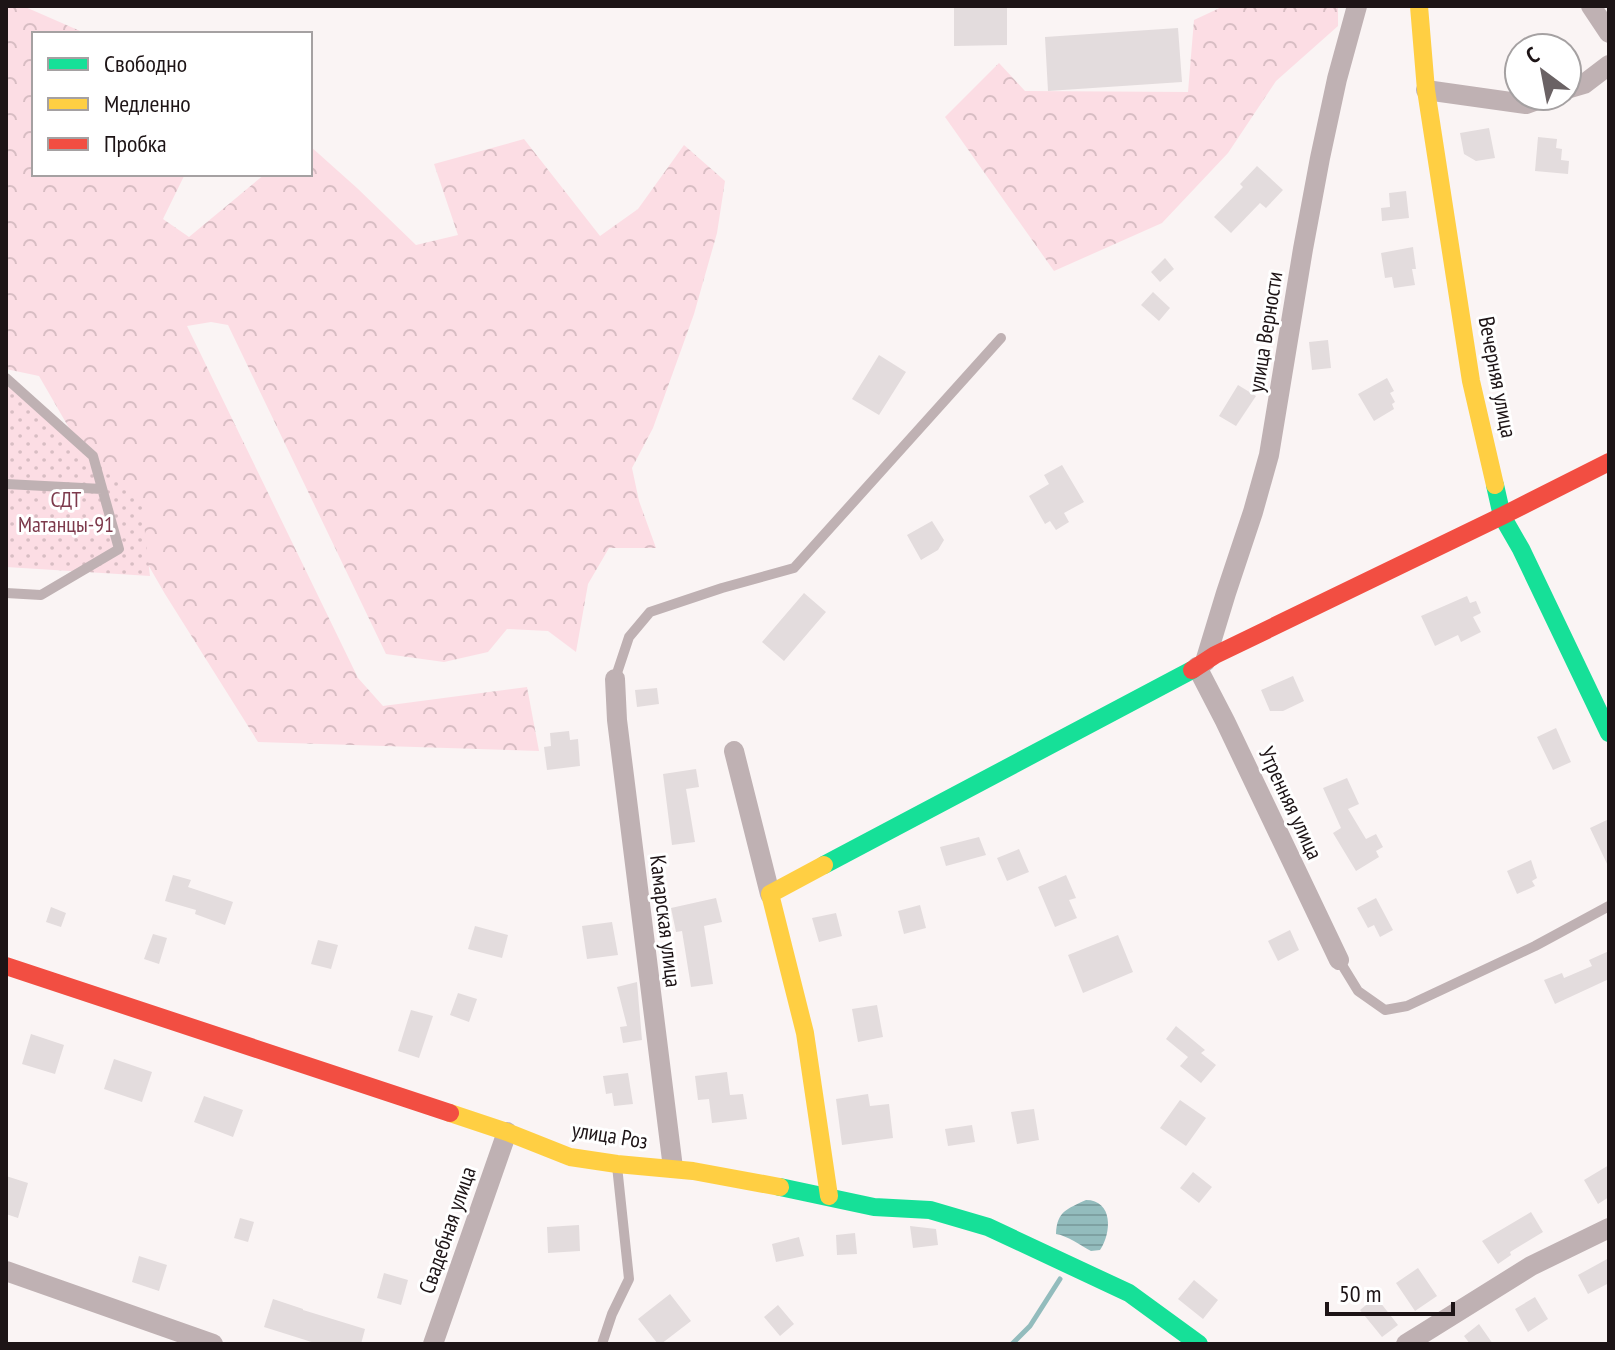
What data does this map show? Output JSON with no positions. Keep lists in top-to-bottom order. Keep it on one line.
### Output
{"streets":{"street":["улица Верности","Вечерняя улица","Утренняя улица","Камарская улица","улица Роз","Свадебная улица"]},"crossings":[["улица Верности","Утренняя улица"],["Камарская улица","улица Роз"],["улица Роз","Свадебная улица"]],"parks":["СДТ Матанцы-91"],"legend":["Свободно","Медленно","Пробка"],"scale_bar":"50 m","north":"top left"}
